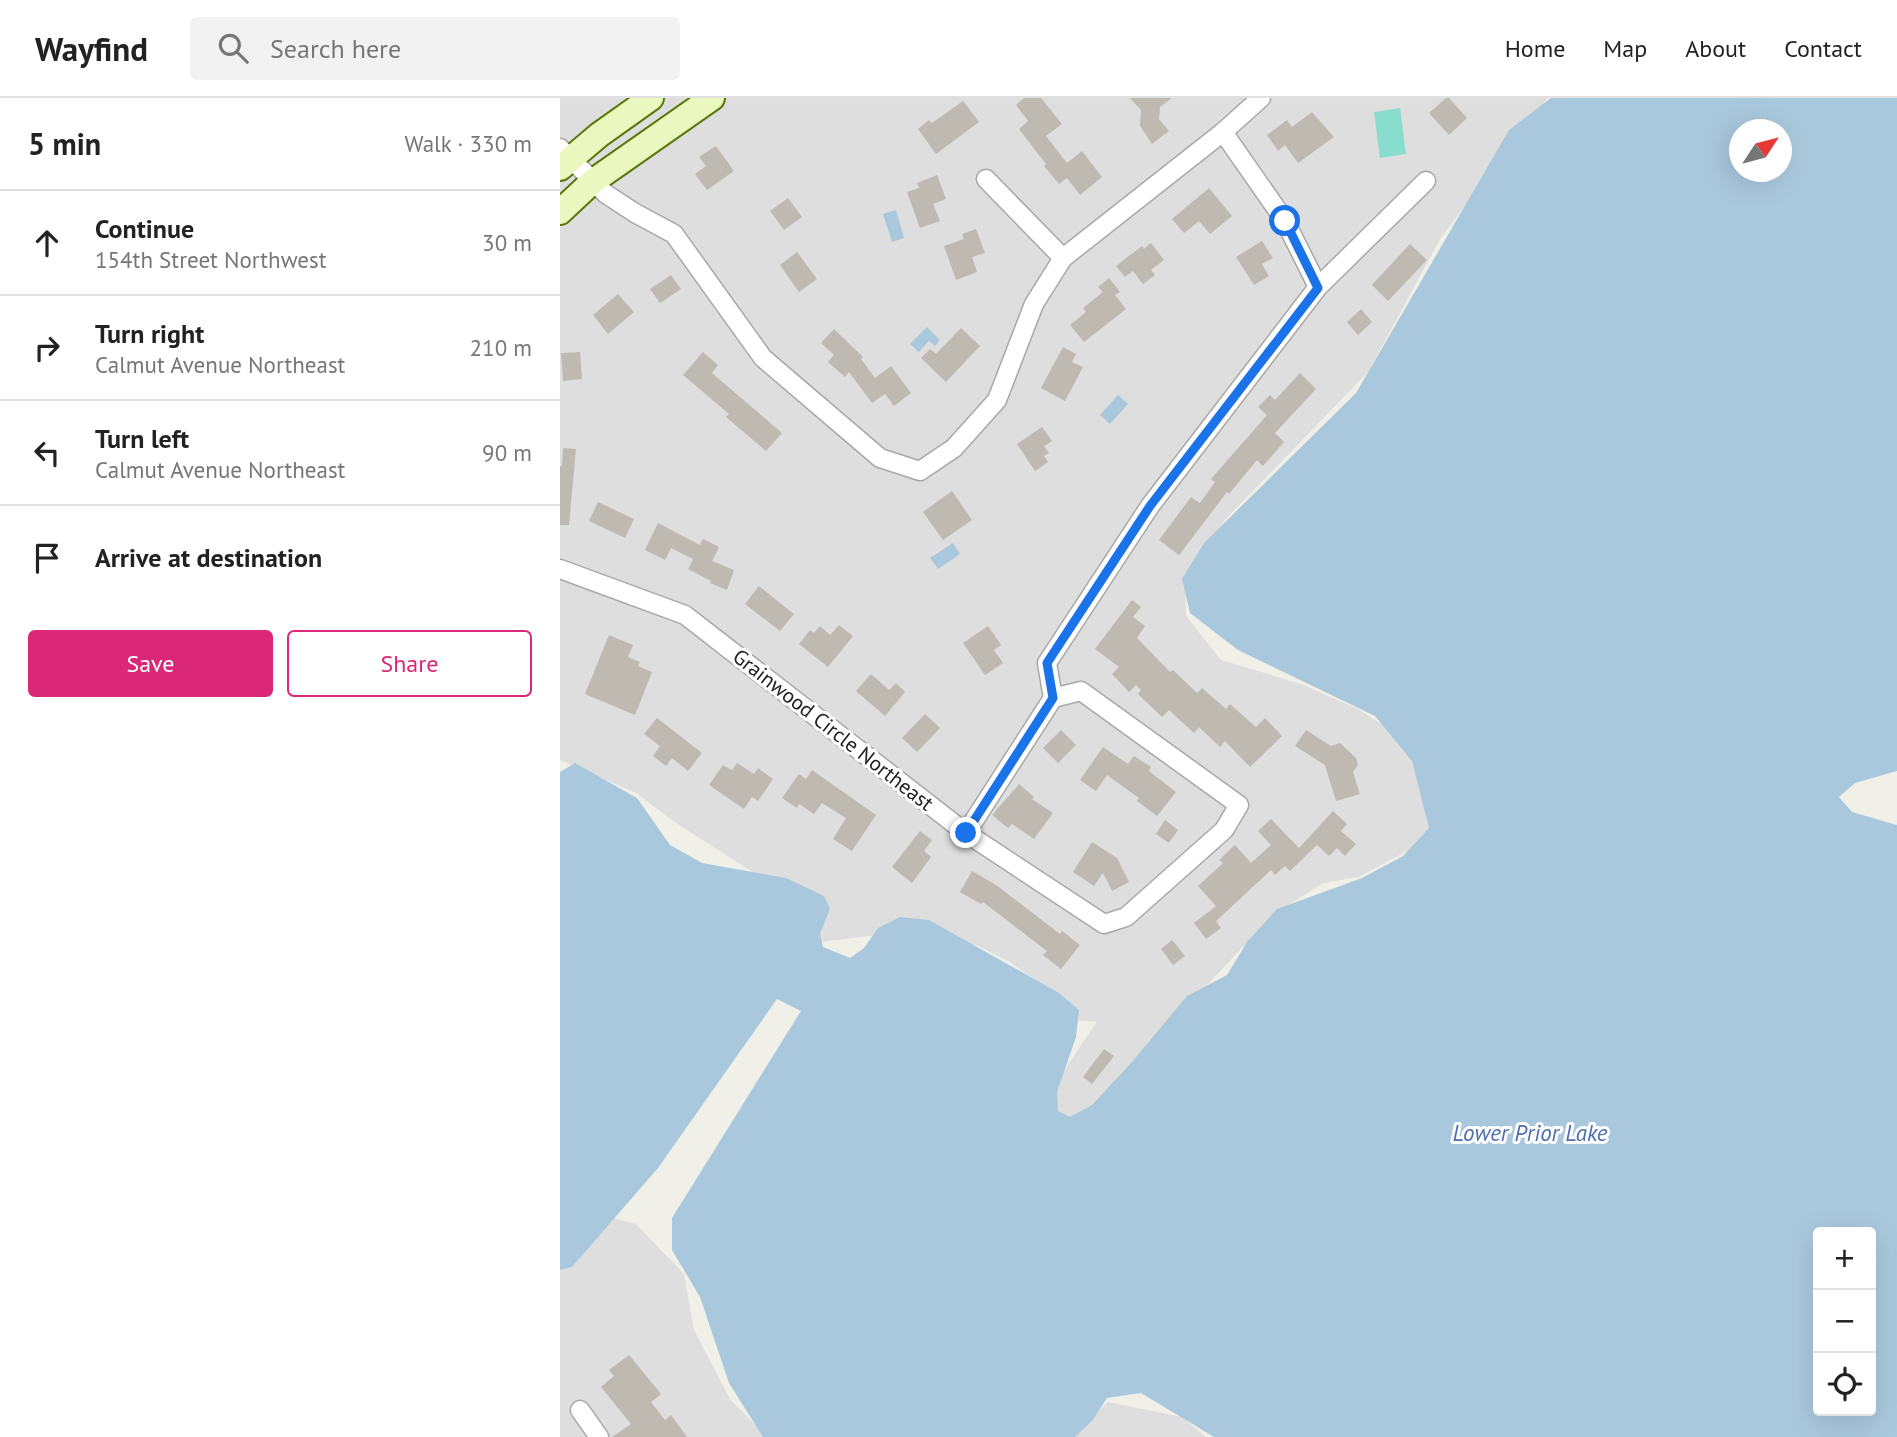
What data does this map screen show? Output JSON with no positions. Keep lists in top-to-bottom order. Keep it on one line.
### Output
{"streets":{"street":["Grainwood Circle Northeast"]},"water":["Lower Prior Lake"],"north":"top right","page":{"header":"Wayfind","search":"Search here","nav":["Home","Map","About","Contact"],"heading":["5 min","Walk · 330 m"],"list":[["Continue","154th Street Northwest","30 m"],["Turn right","Calmut Avenue Northeast","210 m"],["Turn left","Calmut Avenue Northeast","90 m"],"Arrive at destination"],"buttons":["Save","Share"],"map_buttons":["+","−"]}}
